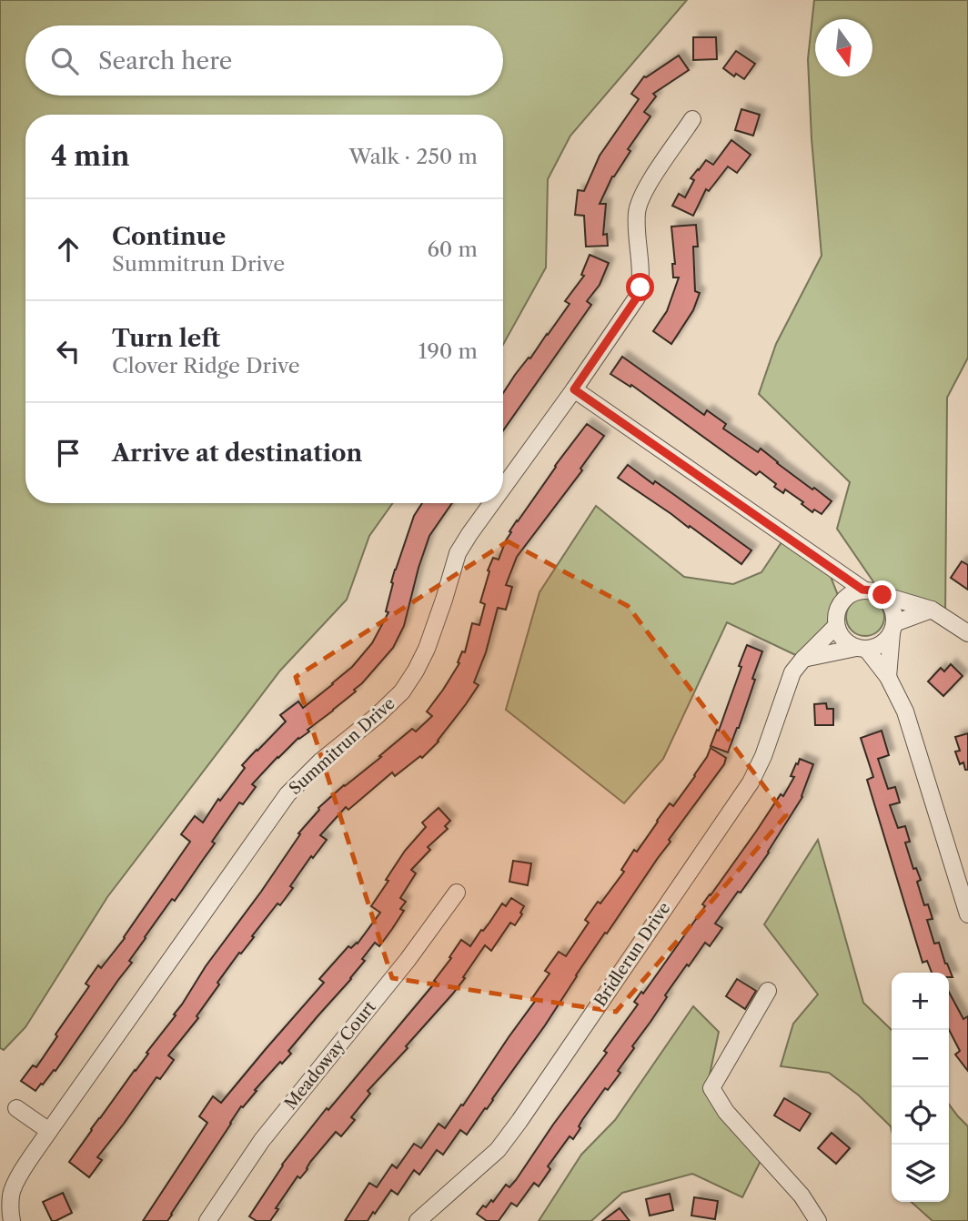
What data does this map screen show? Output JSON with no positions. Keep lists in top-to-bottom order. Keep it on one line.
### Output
{"streets":{"street":["Summitrun Drive","Bridlerun Drive","Meadoway Court"]},"north":"bottom","page":{"search":"Search here","heading":["4 min","Walk · 250 m"],"list":[["Continue","Summitrun Drive","60 m"],["Turn left","Clover Ridge Drive","190 m"],"Arrive at destination"],"map_buttons":["+","−"]}}
